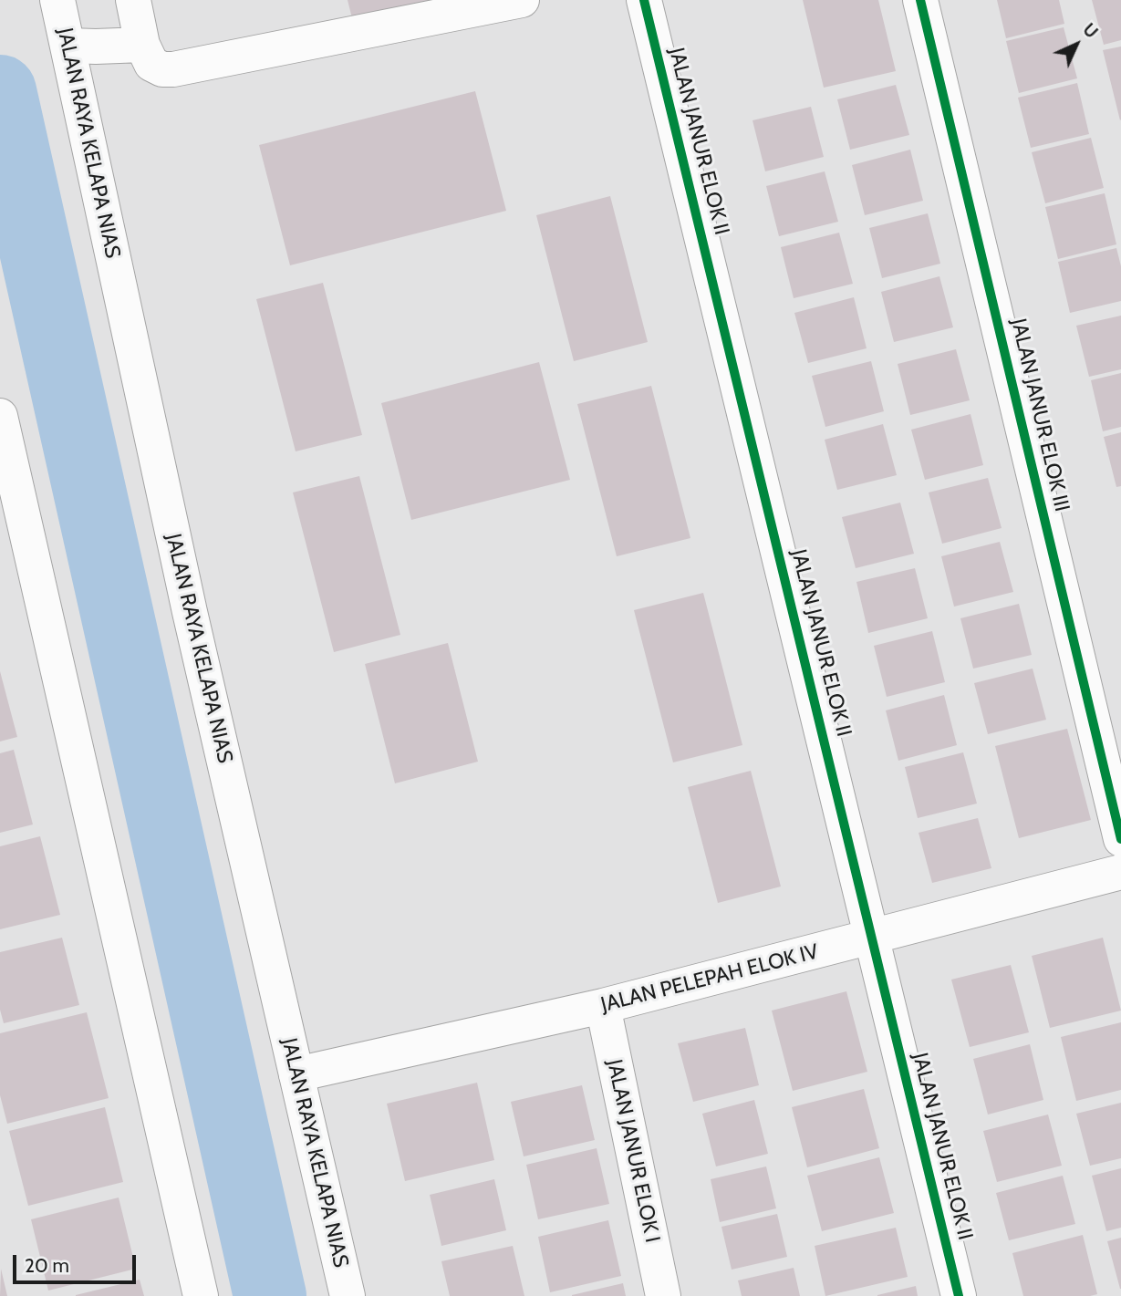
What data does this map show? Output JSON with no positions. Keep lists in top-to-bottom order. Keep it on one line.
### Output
{"streets":{"street":["JALAN JANUR ELOK II","JALAN RAYA KELAPA NIAS","JALAN JANUR ELOK III","JALAN PELEPAH ELOK IV","JALAN JANUR ELOK I"]},"crossings":[["JALAN JANUR ELOK II","JALAN PELEPAH ELOK IV"],["JALAN RAYA KELAPA NIAS","JALAN PELEPAH ELOK IV"],["JALAN PELEPAH ELOK IV","JALAN JANUR ELOK I"]],"scale_bar":"20 m","north":"top right"}
